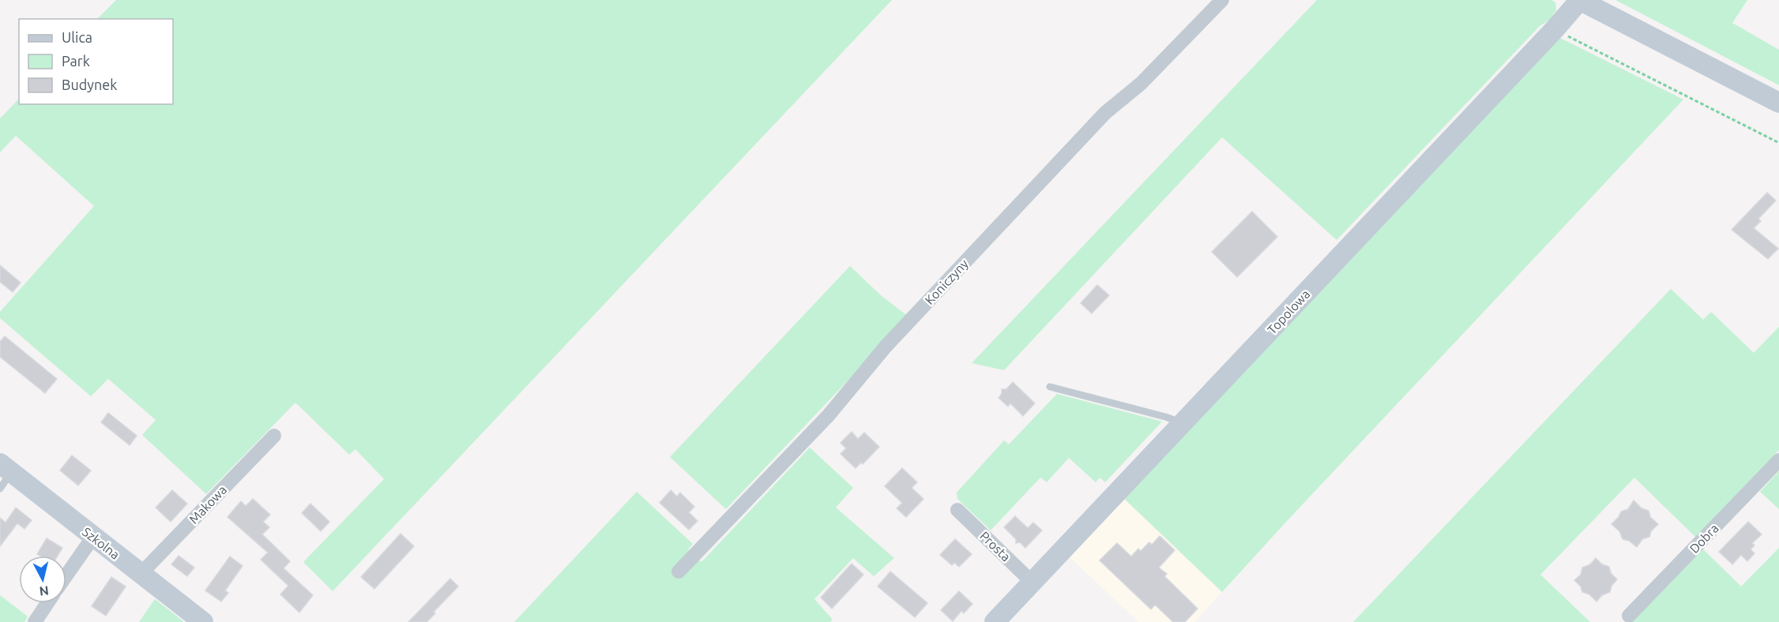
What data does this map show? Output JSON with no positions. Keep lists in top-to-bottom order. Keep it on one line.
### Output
{"streets":{"street":["Koniczyny","Topolowa","Makowa","Dobra","Szkolna","Prosta"]},"crossings":[["Topolowa","Prosta"],["Makowa","Szkolna"]],"legend":["Ulica","Park","Budynek"],"north":"bottom"}
